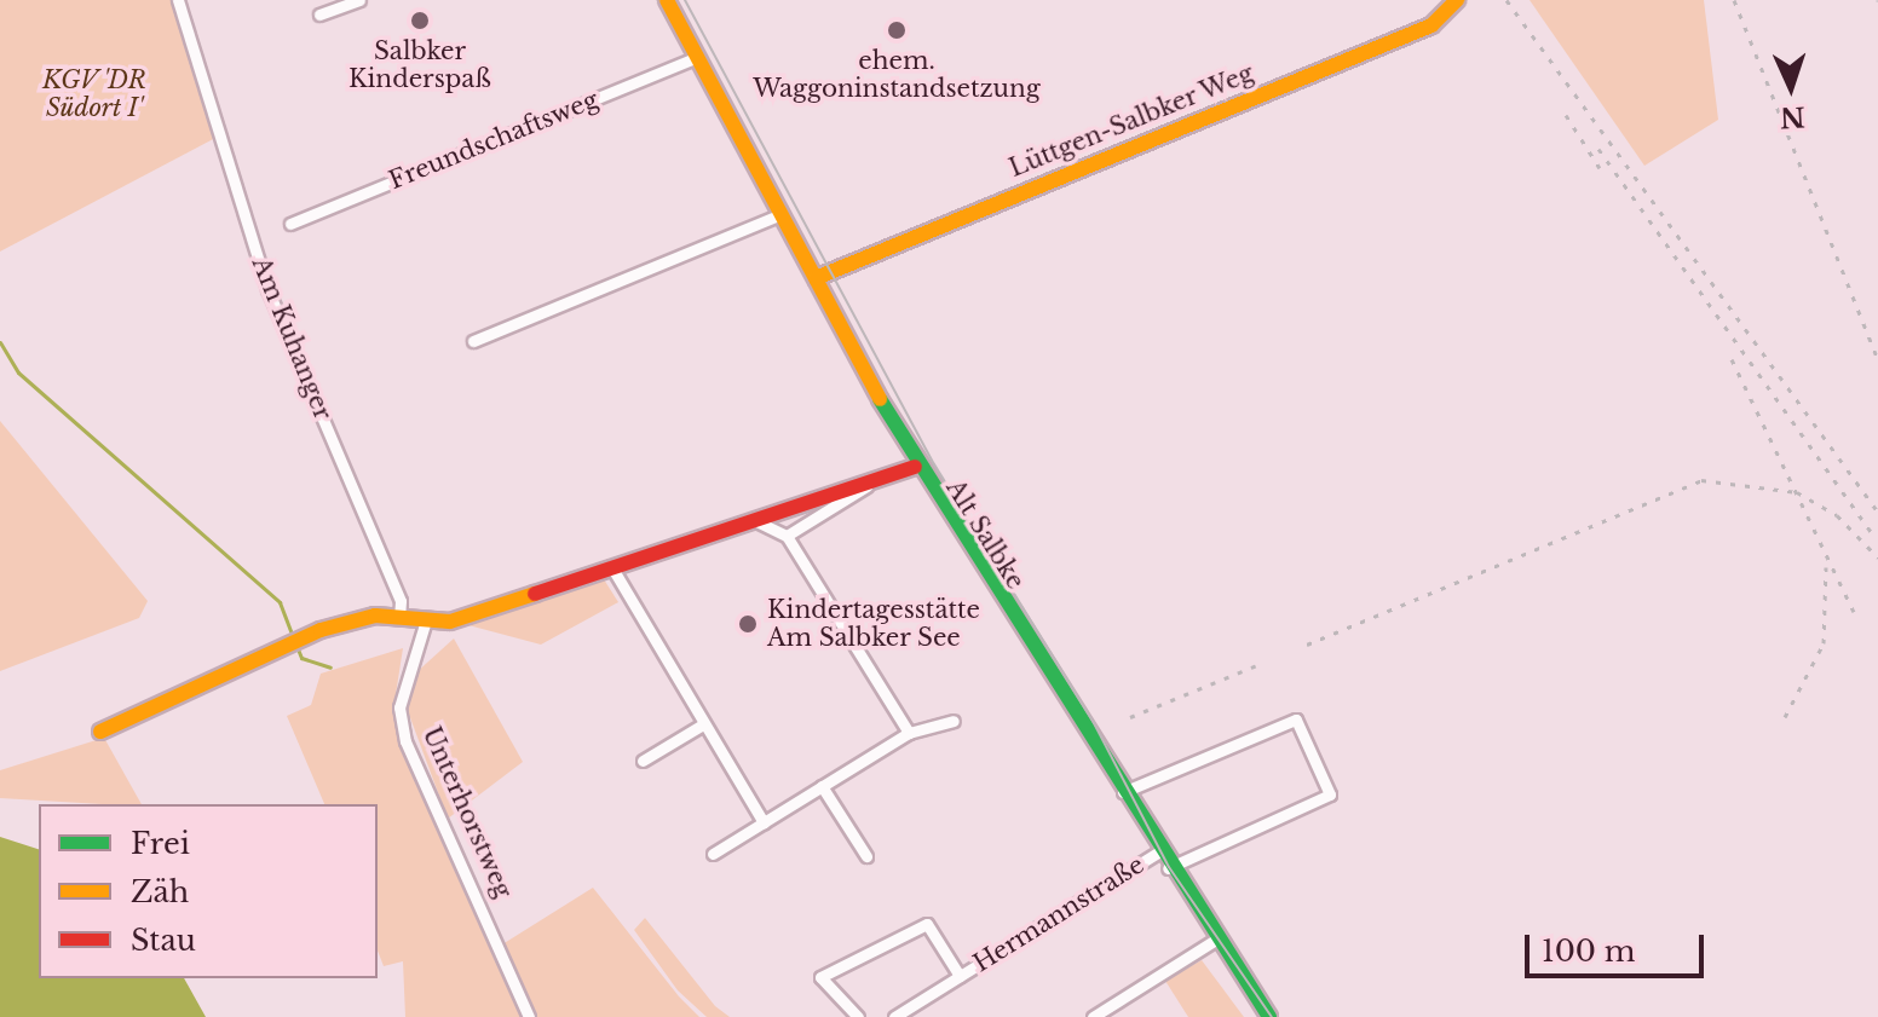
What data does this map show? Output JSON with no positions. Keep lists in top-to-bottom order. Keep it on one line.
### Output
{"streets":{"street":["Lüttgen-Salbker Weg","Freundschaftsweg","Am Kuhanger","Alt Salbke","Unterhorstweg","Hermannstraße"]},"crossings":[["Lüttgen-Salbker Weg","Alt Salbke"],["Freundschaftsweg","Alt Salbke"],["Alt Salbke","Hermannstraße"]],"parks":["KGV 'DR Südort I'"],"places":["Salbker Kinderspaß","ehem. Waggoninstandsetzung","Kindertagesstätte Am Salbker See"],"legend":["Frei","Zäh","Stau"],"scale_bar":"100 m","north":"bottom"}
